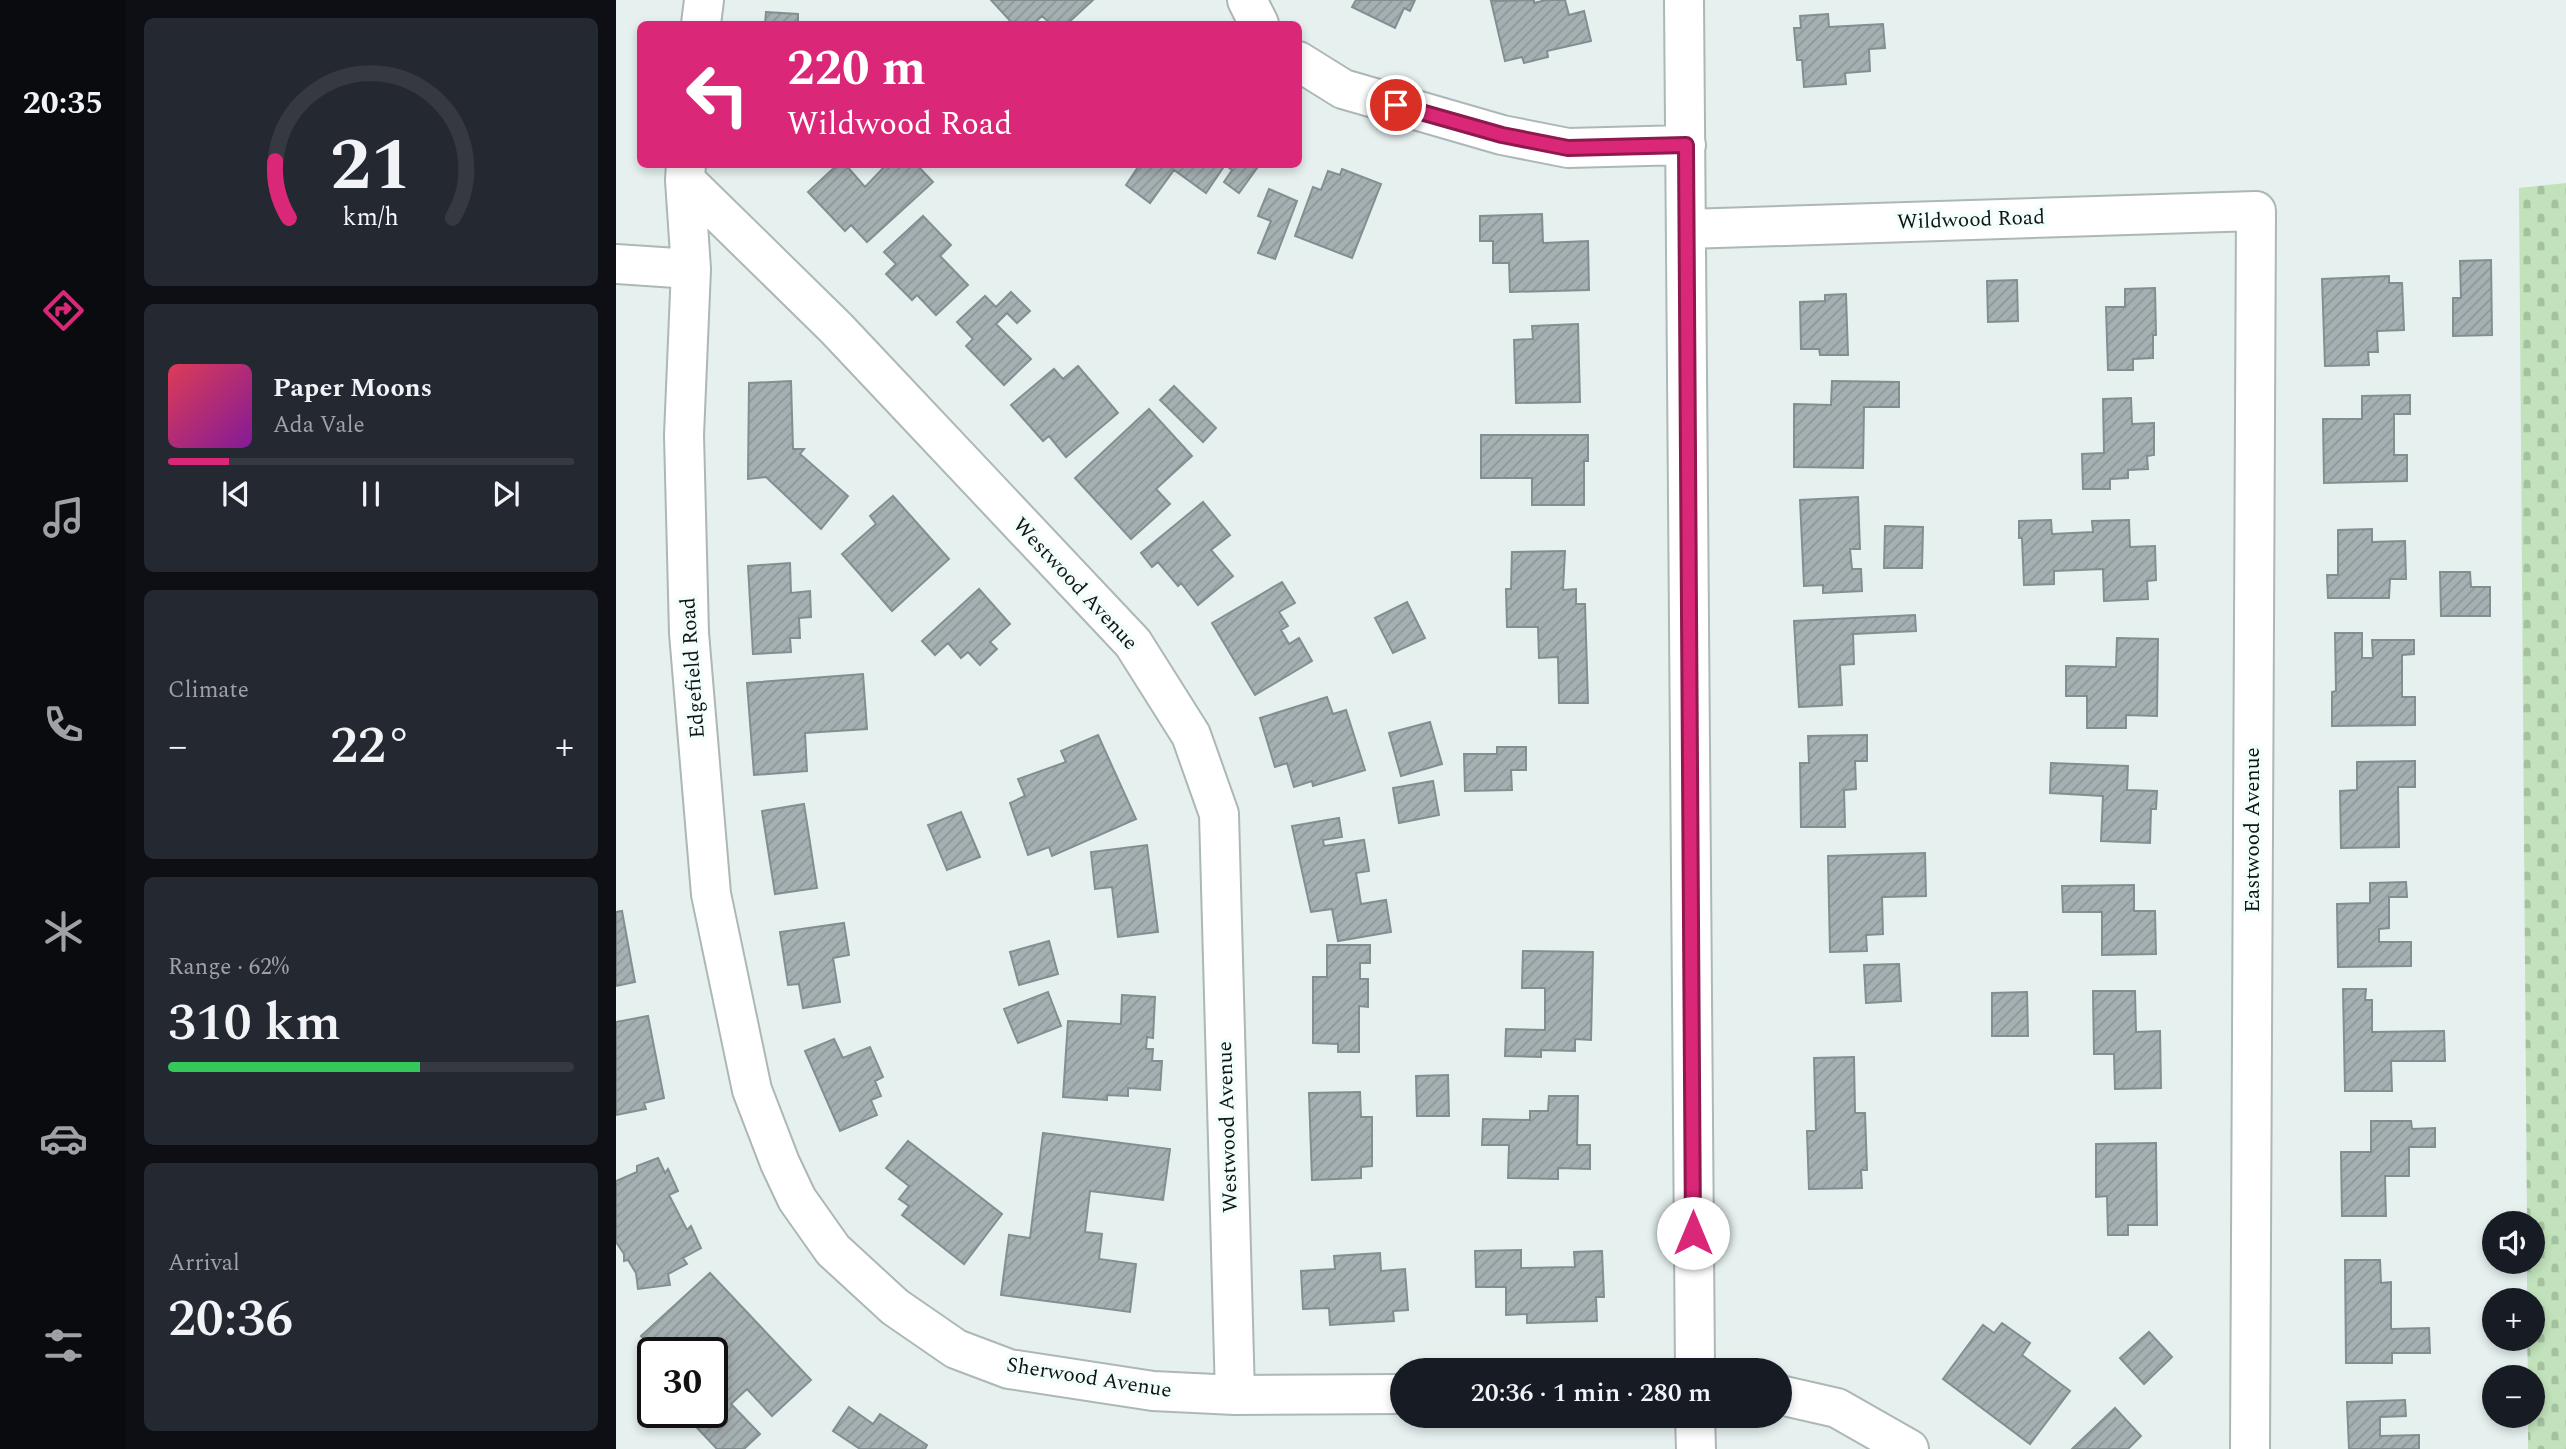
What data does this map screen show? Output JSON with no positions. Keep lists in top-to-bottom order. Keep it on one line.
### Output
{"streets":{"street":["Wildwood Road","Westwood Avenue","Edgefield Road","Eastwood Avenue","Sherwood Avenue"]},"crossings":[["Wildwood Road","Eastwood Avenue"],["Westwood Avenue","Edgefield Road"],["Westwood Avenue","Sherwood Avenue"],["Edgefield Road","Sherwood Avenue"]],"page":{"tabs":"20:35","turn":["220 m","Wildwood Road"],"song":["Paper Moons","Ada Vale"],"tile":["Climate",["Range · 62%","310 km"],["Arrival","20:36"]],"heat":["−","22°","+"],"map_buttons":["+","−"],"limit":"30","trip":"20:36 · 1 min · 280 m","gauge":["21","km/h"]}}
